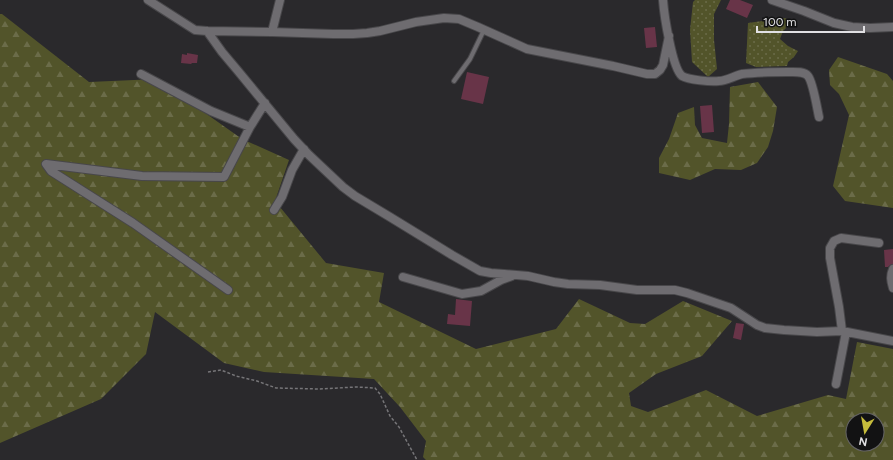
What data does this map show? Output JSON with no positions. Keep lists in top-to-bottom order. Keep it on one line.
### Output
{"scale_bar":"100 m","north":"bottom"}
